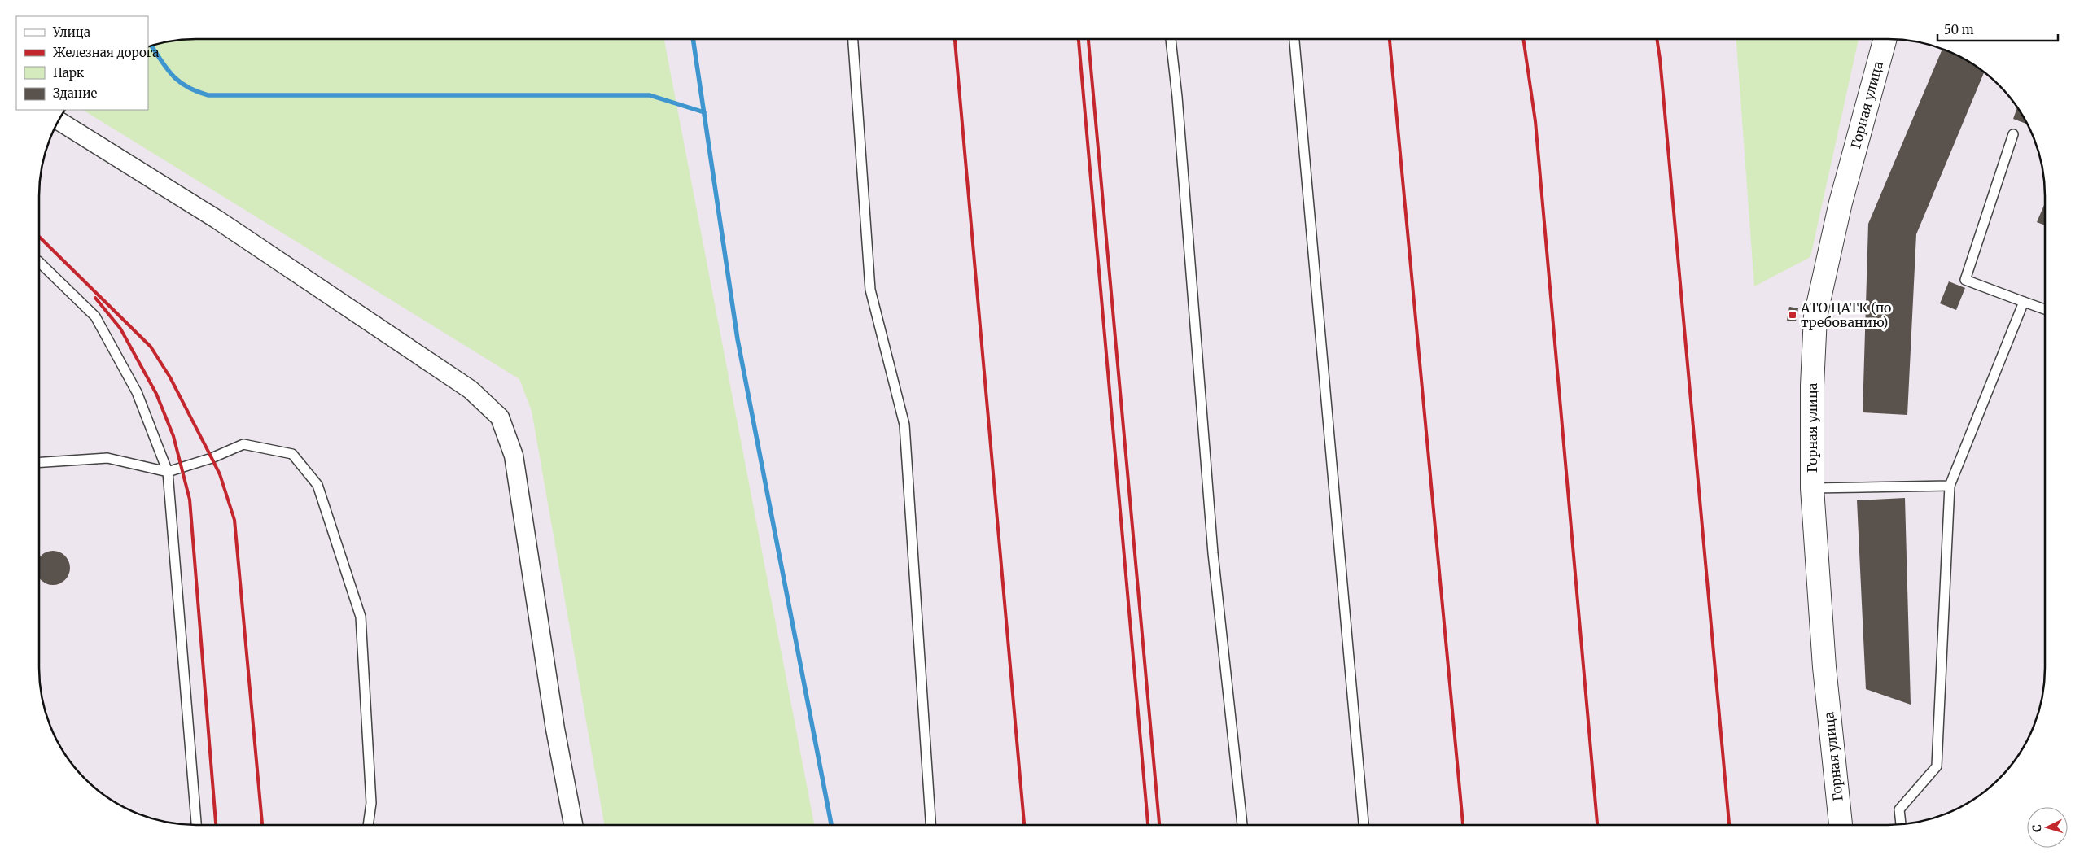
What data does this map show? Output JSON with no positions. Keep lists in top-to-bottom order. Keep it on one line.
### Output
{"streets":{"street":["Горная улица"]},"places":{"transit":["АТО ЦАТК (по требованию)"]},"legend":["Улица","Железная дорога","Парк","Здание"],"scale_bar":"50 m","north":"left"}
